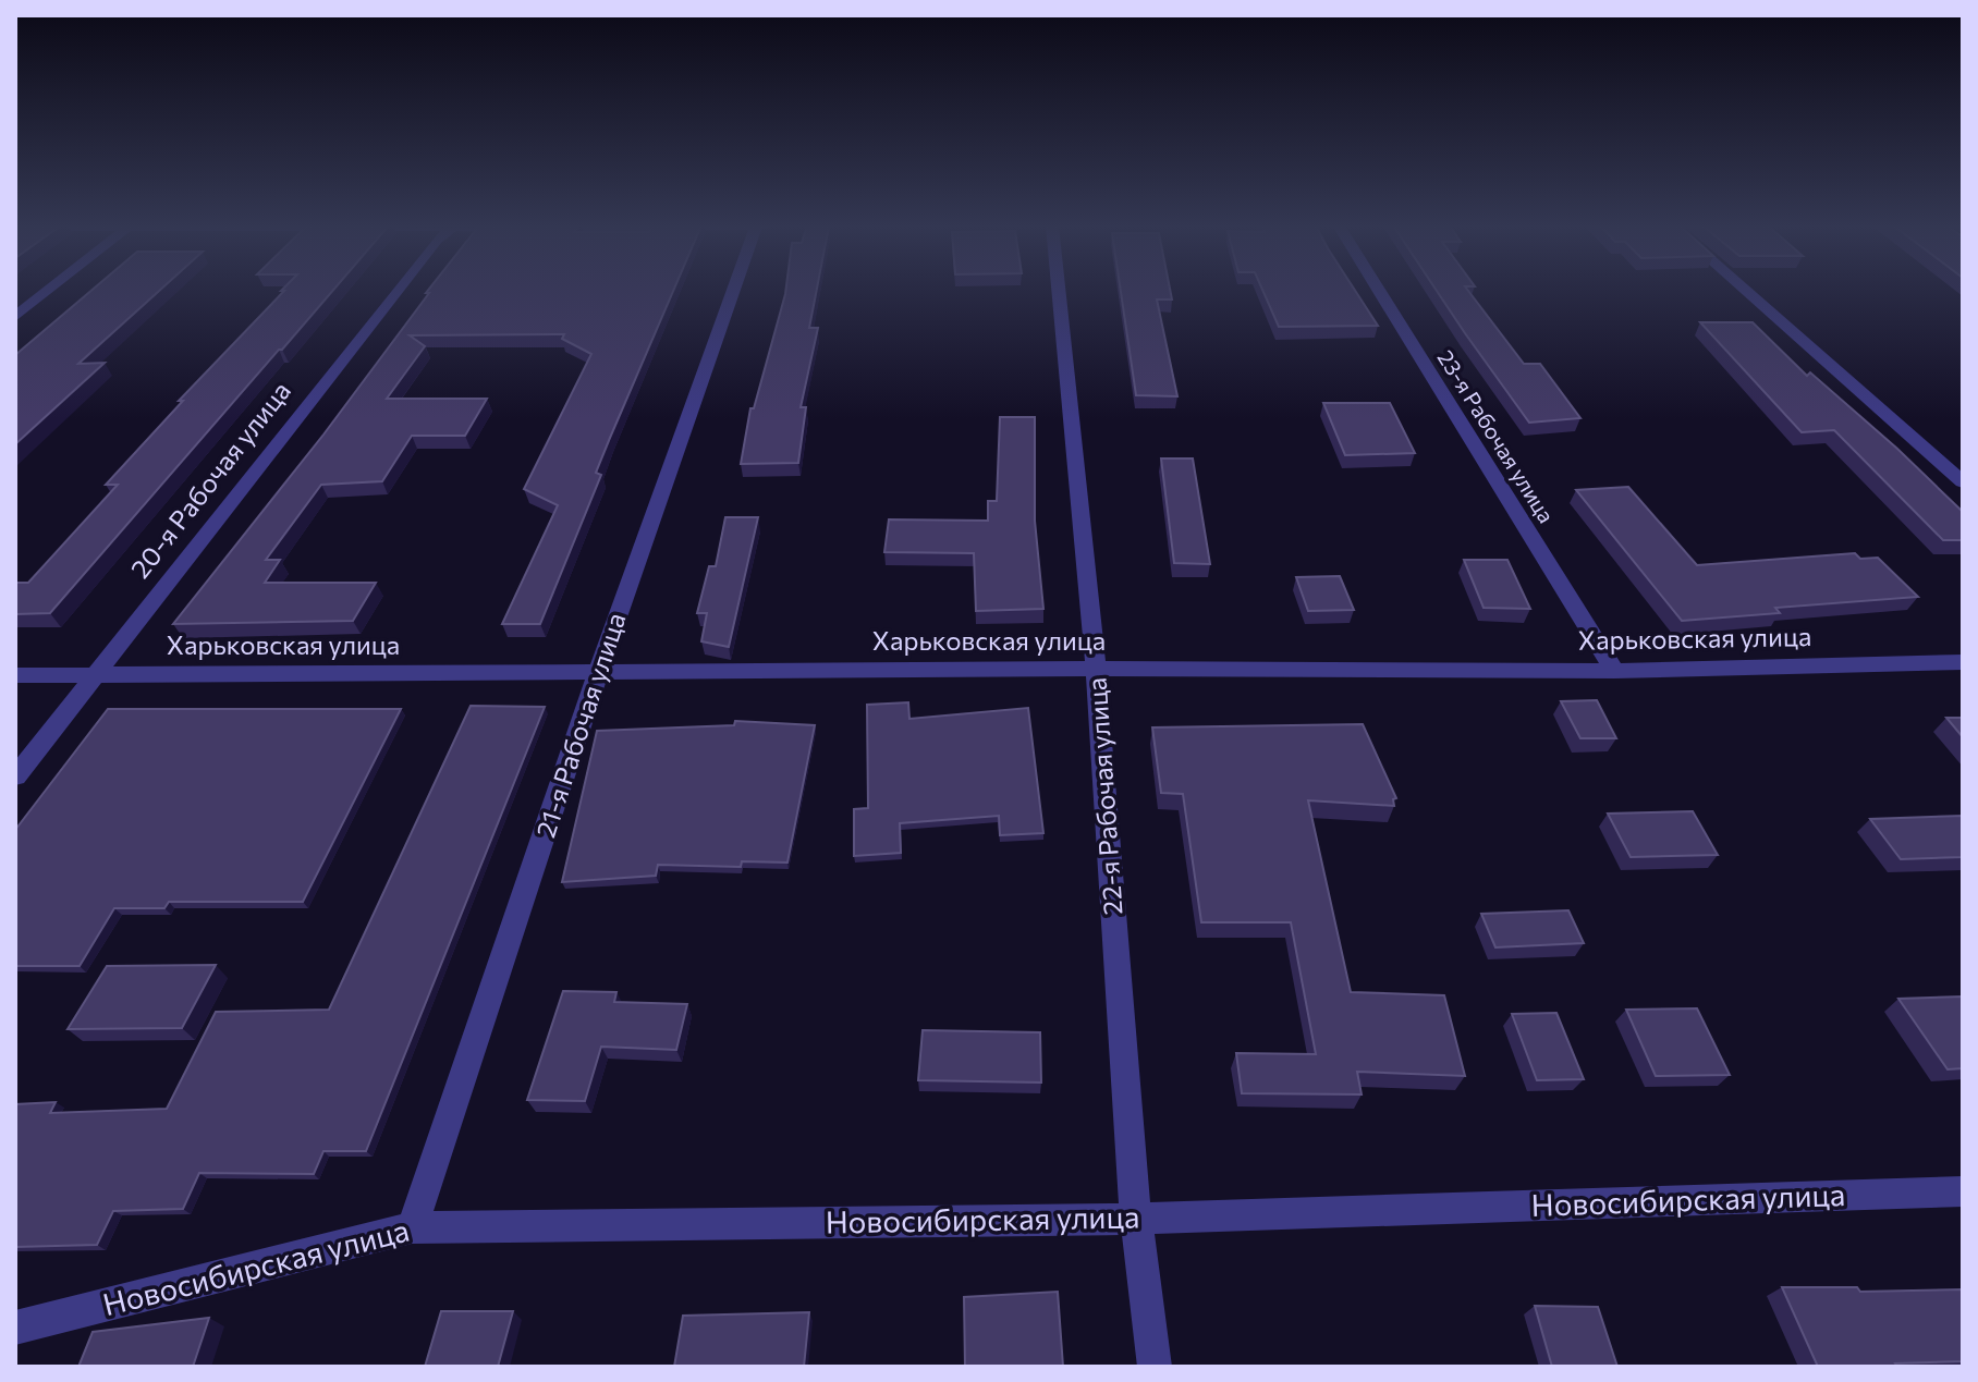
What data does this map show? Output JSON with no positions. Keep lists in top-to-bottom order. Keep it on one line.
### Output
{"streets":{"street":["23-я Рабочая улица","20-я Рабочая улица","Харьковская улица","21-я Рабочая улица","22-я Рабочая улица","Новосибирская улица"]},"crossings":[["23-я Рабочая улица","Харьковская улица"],["20-я Рабочая улица","Харьковская улица"],["Харьковская улица","21-я Рабочая улица"],["Харьковская улица","22-я Рабочая улица"],["21-я Рабочая улица","Новосибирская улица"],["22-я Рабочая улица","Новосибирская улица"]]}
